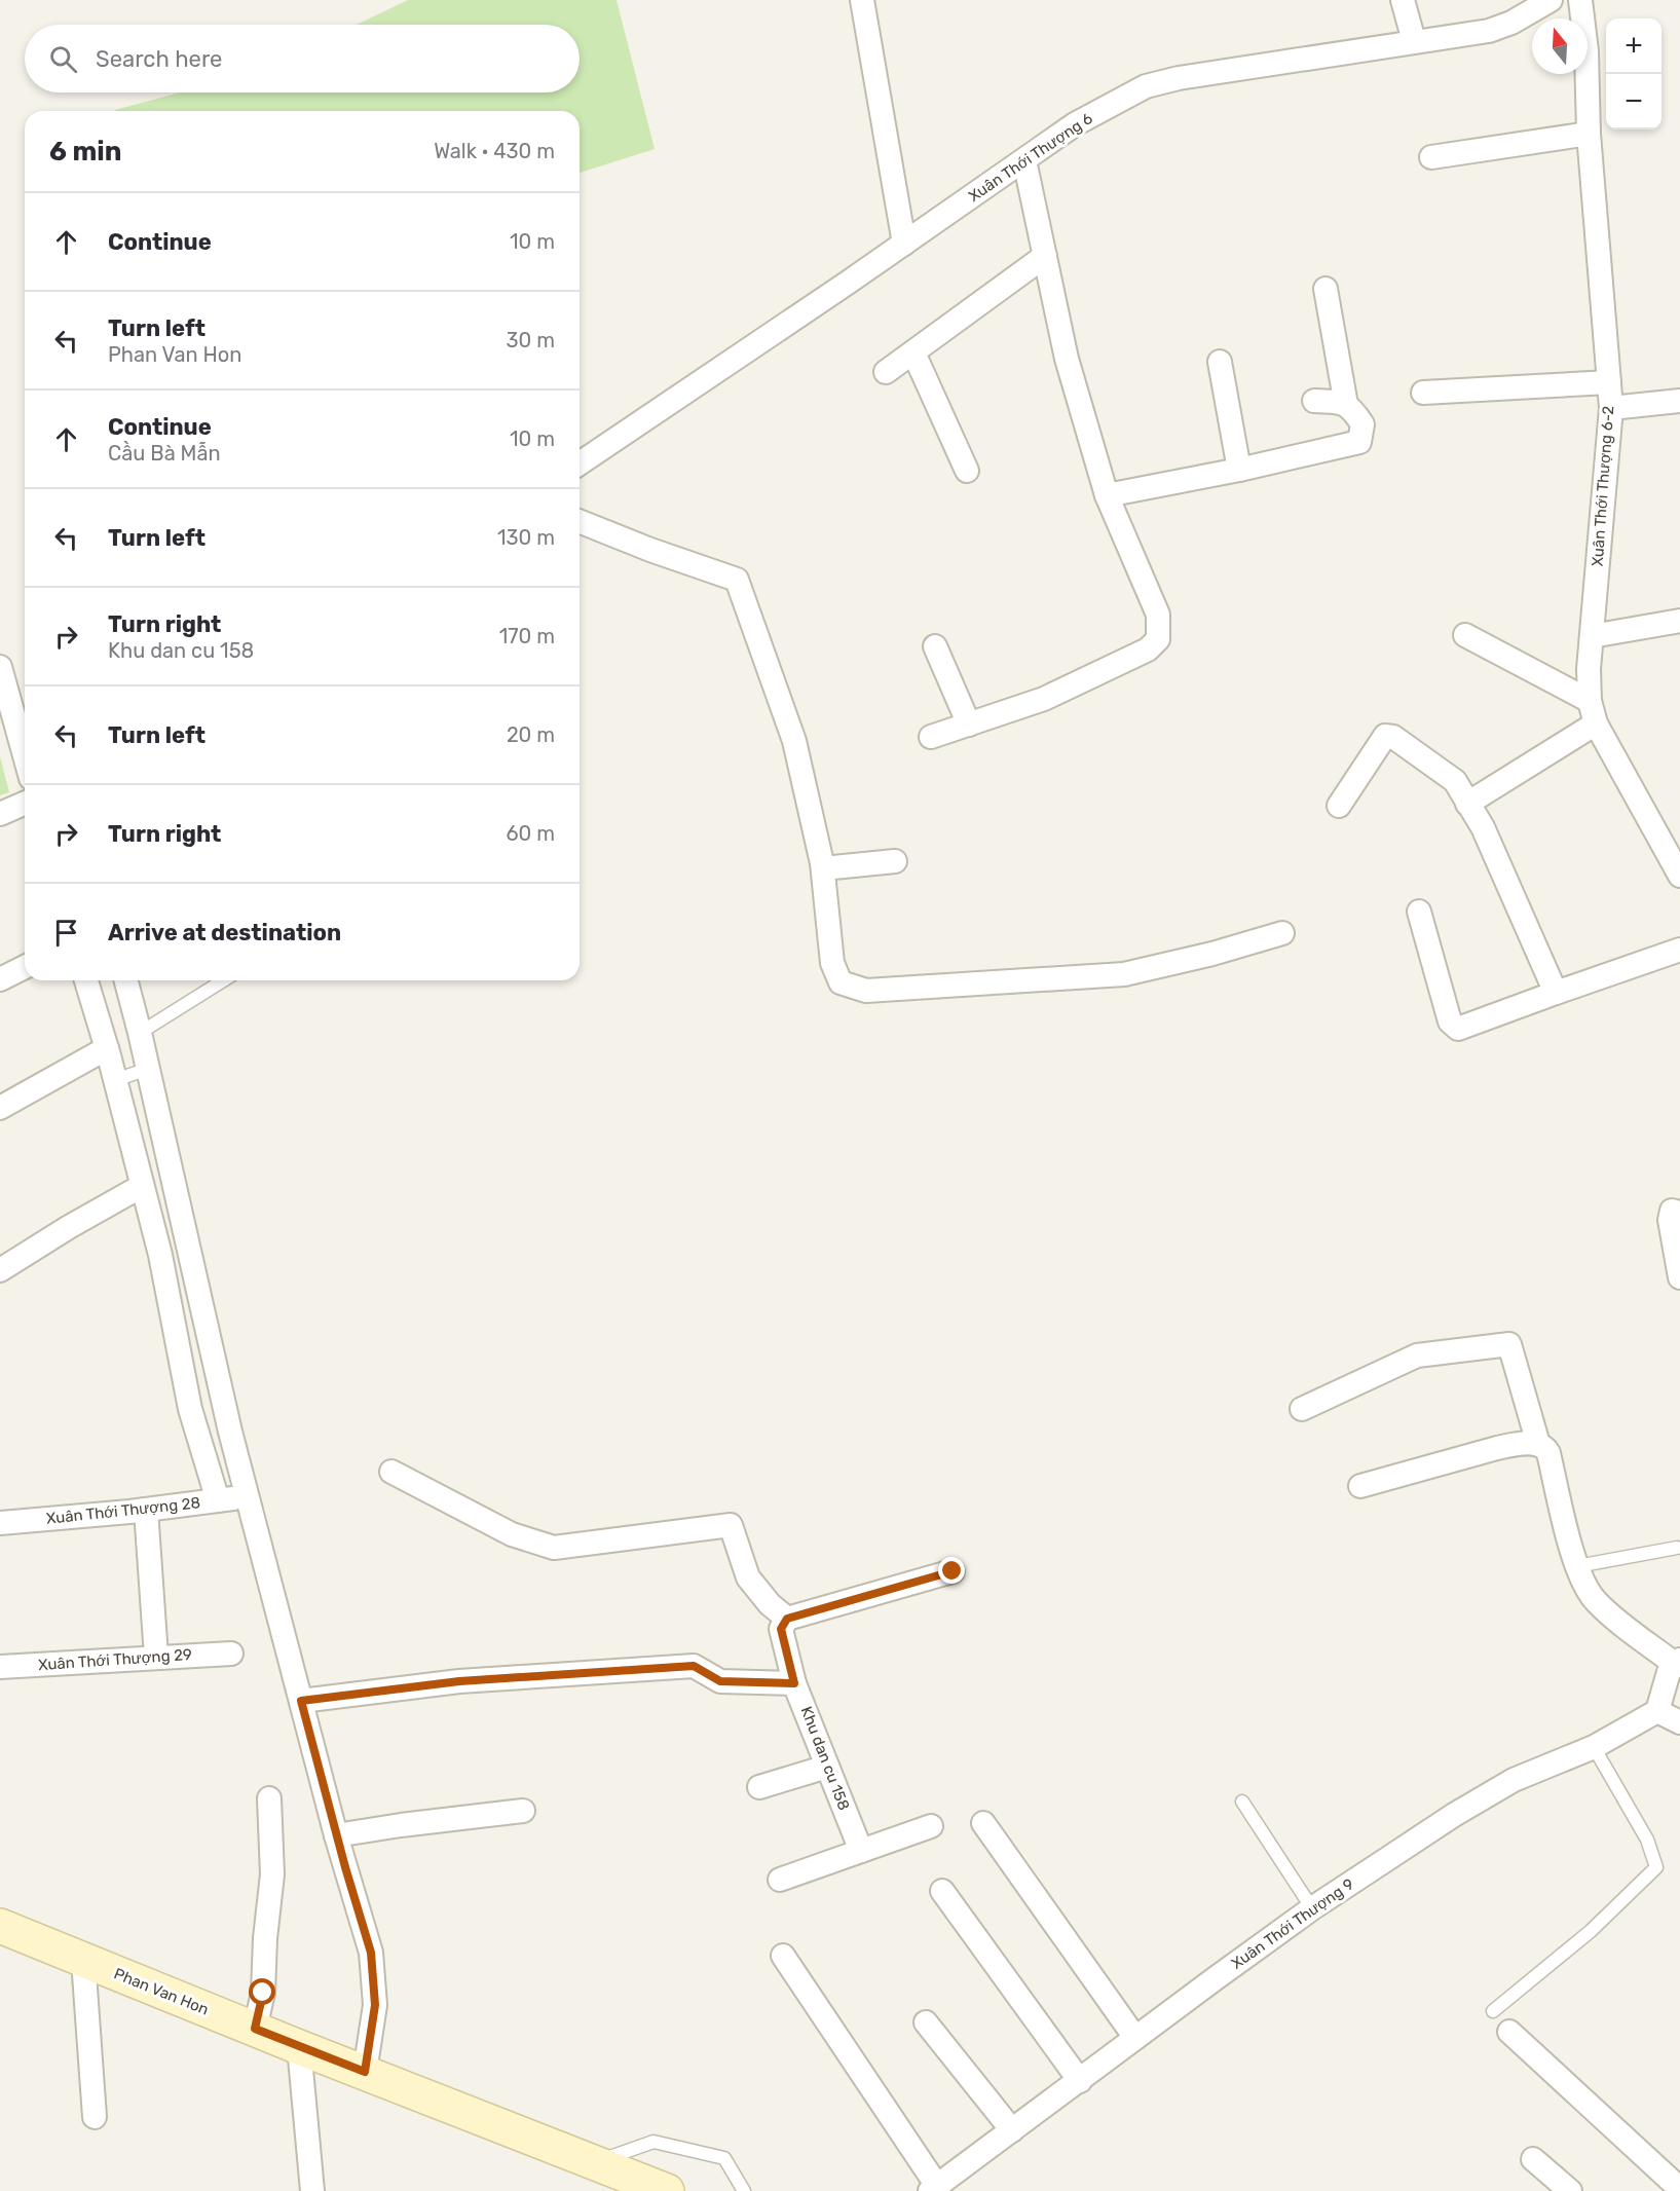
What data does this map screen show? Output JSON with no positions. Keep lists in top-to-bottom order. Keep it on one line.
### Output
{"streets":{"main road":["Phan Van Hon"],"street":["Xuân Thới Thượng 6","Xuân Thới Thượng 6-2","Xuân Thới Thượng 28","Xuân Thới Thượng 29","Khu dan cu 158","Xuân Thới Thượng 9"]},"north":"top","page":{"map_buttons":["+","−"],"search":"Search here","heading":["6 min","Walk · 430 m"],"list":[["Continue","10 m"],["Turn left","Phan Van Hon","30 m"],["Continue","Cầu Bà Mẫn","10 m"],["Turn left","130 m"],["Turn right","Khu dan cu 158","170 m"],["Turn left","20 m"],["Turn right","60 m"],"Arrive at destination"]}}
